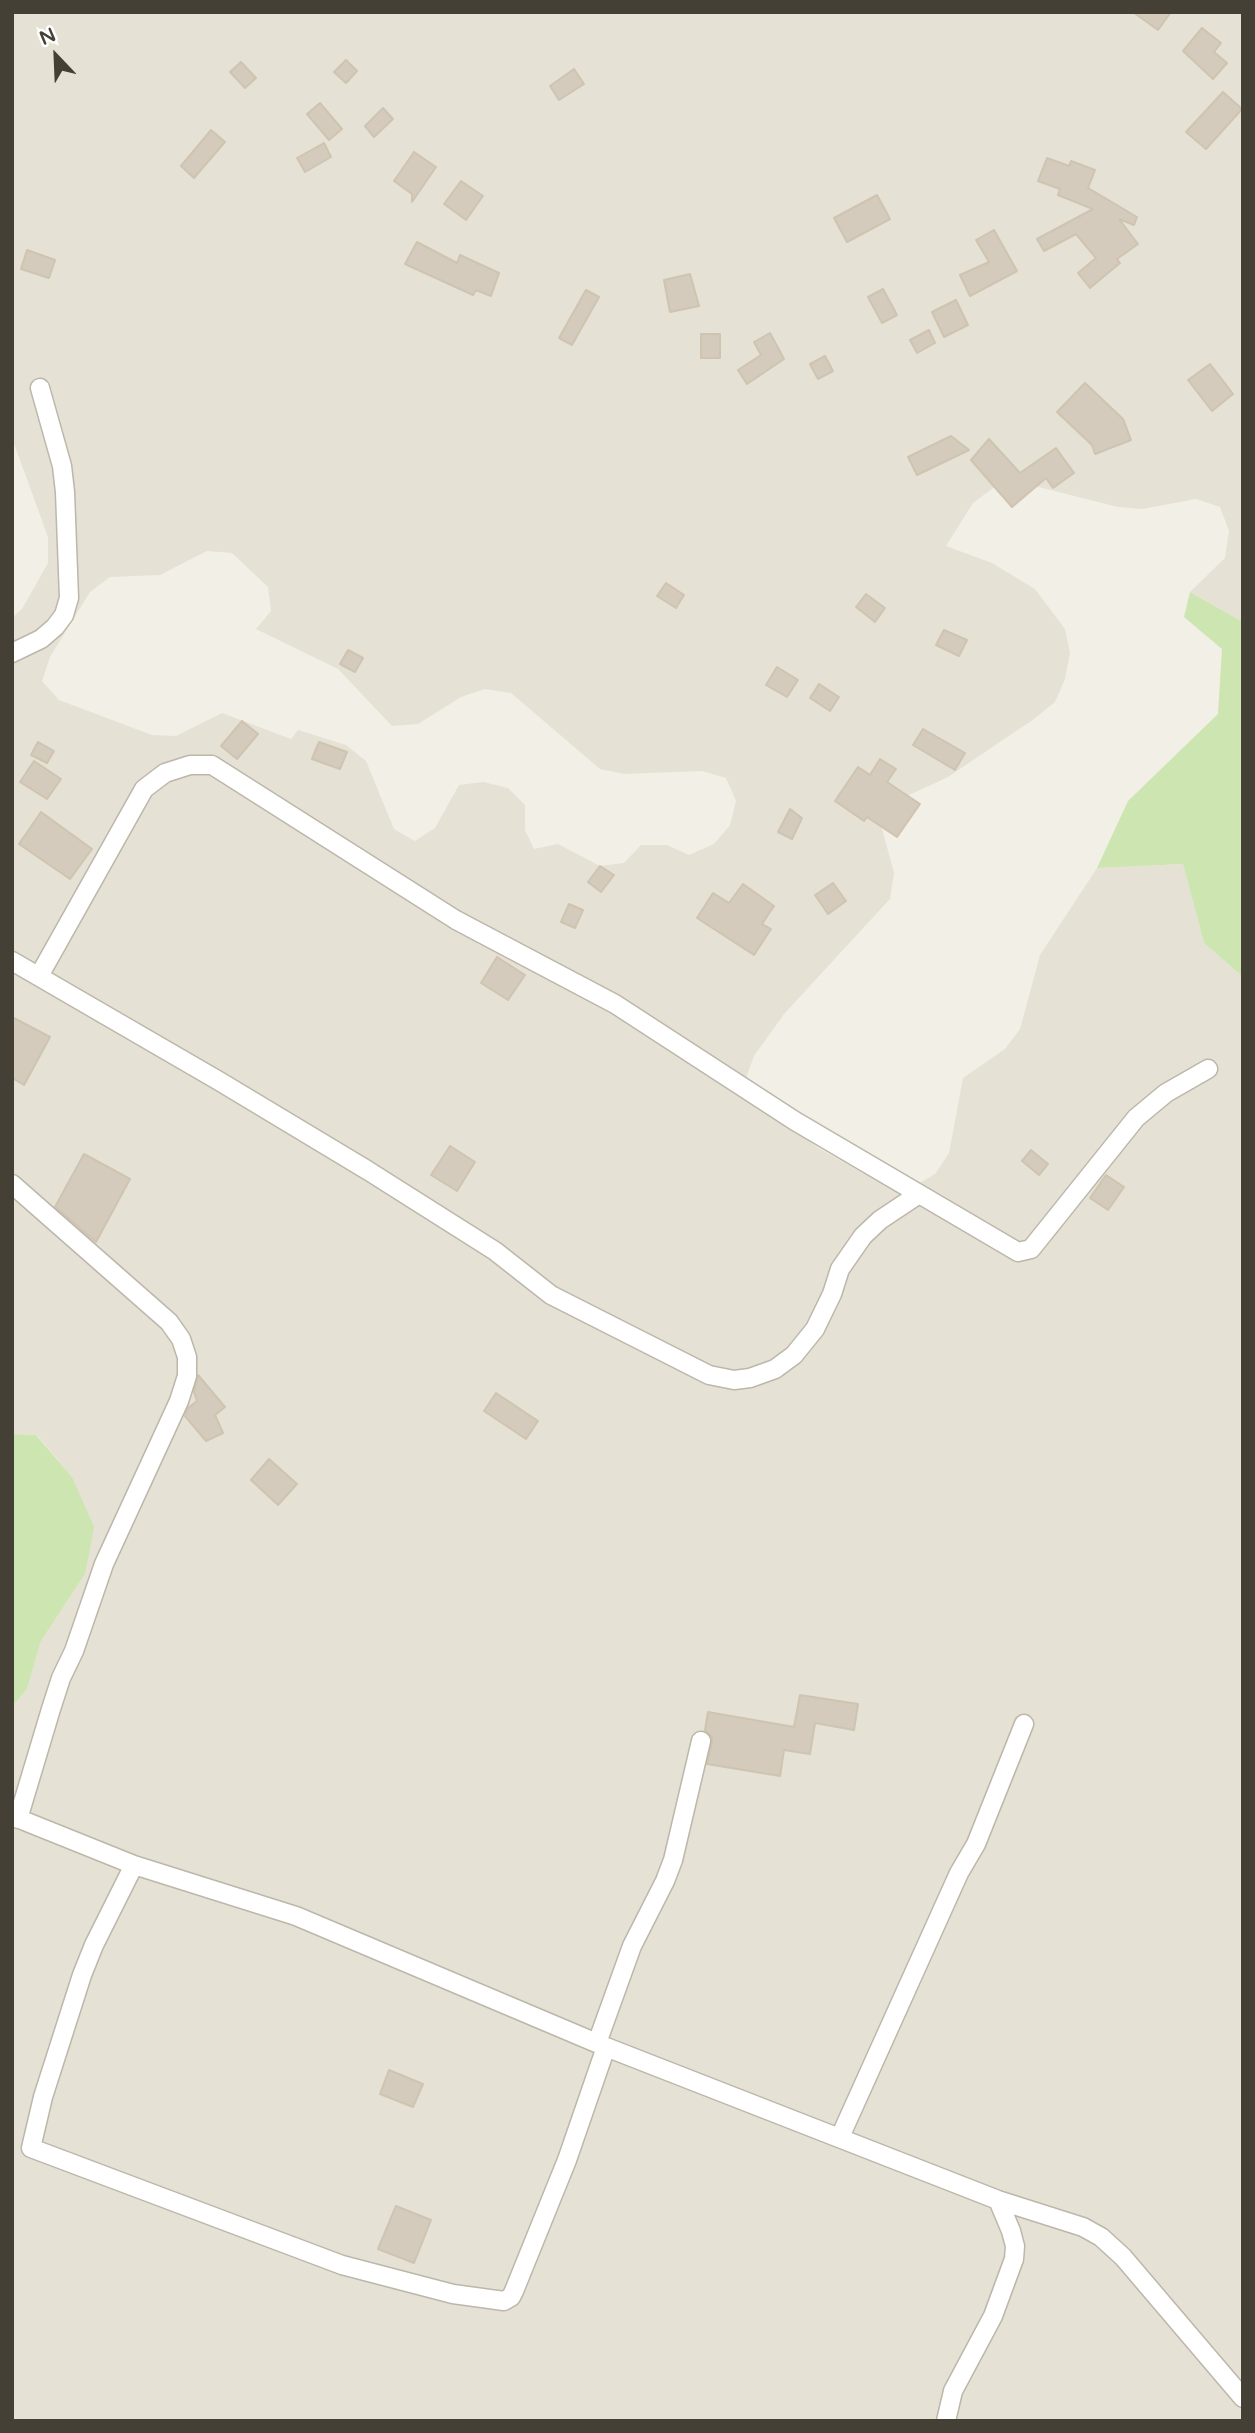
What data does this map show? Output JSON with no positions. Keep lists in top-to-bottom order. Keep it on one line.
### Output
{"north":"top left"}
